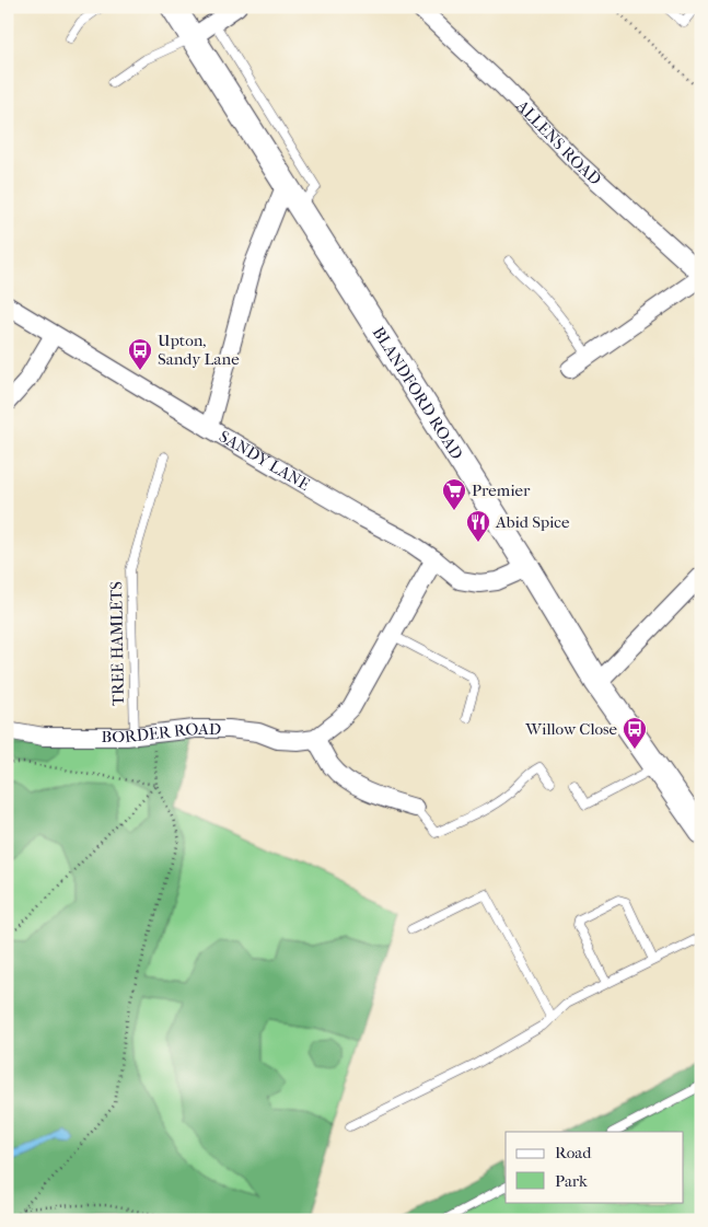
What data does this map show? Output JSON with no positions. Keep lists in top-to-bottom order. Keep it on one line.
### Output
{"streets":{"main road":["BLANDFORD ROAD"],"street":["ALLENS ROAD","SANDY LANE","BORDER ROAD"],"lane":["TREE HAMLETS"]},"crossings":[["BLANDFORD ROAD","SANDY LANE"],["TREE HAMLETS","BORDER ROAD"]],"places":{"bus stop":["Upton, Sandy Lane","Willow Close"],"supermarket":["Premier"],"restaurant":["Abid Spice"]},"legend":["Road","Park"]}
